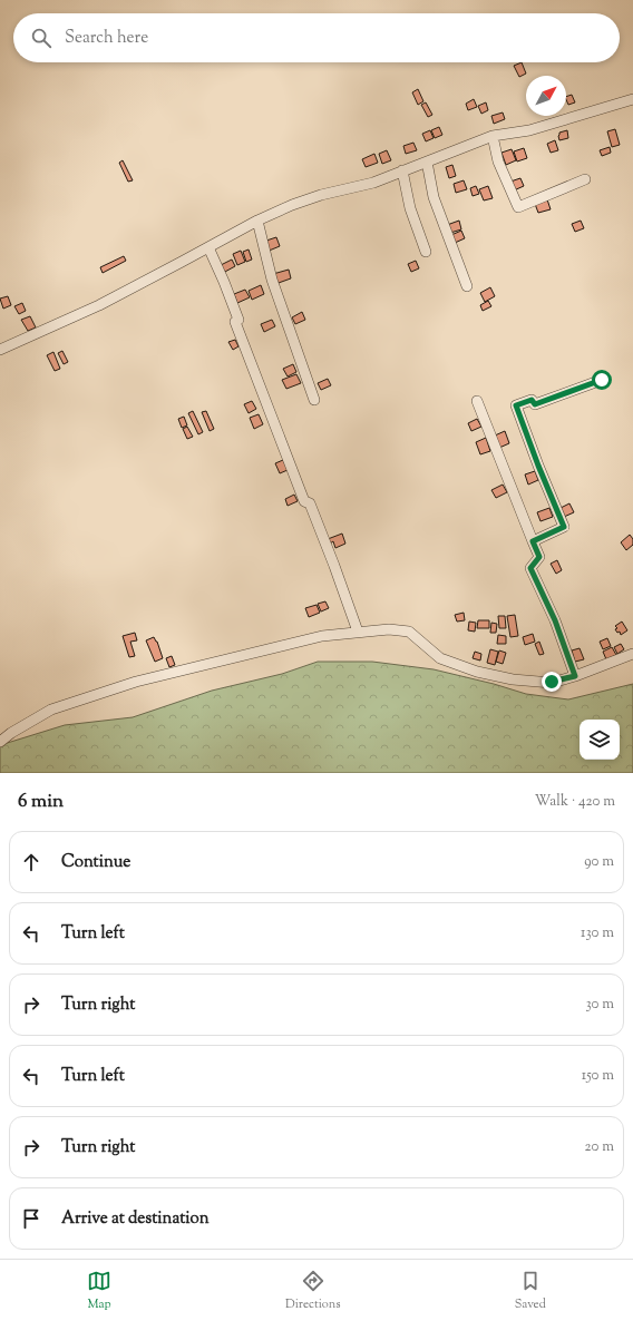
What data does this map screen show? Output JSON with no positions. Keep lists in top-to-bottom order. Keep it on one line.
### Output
{"north":"top right","page":{"search":"Search here","heading":["6 min","Walk · 420 m"],"list":[["Continue","90 m"],["Turn left","130 m"],["Turn right","30 m"],["Turn left","150 m"],["Turn right","20 m"],"Arrive at destination"],"nav":["Map","Directions","Saved"]}}
